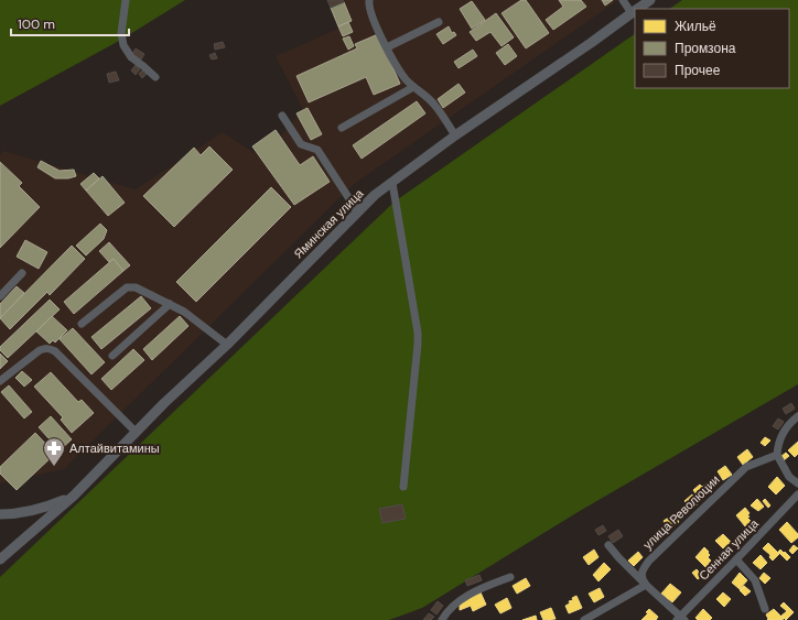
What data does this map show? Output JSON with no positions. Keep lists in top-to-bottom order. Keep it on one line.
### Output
{"streets":{"main road":["Яминская улица"],"street":["улица Революции","Сенная улица"]},"places":{"pharmacy":["Алтайвитамины"]},"legend":["Жильё","Промзона","Прочее"],"scale_bar":"100 m"}
